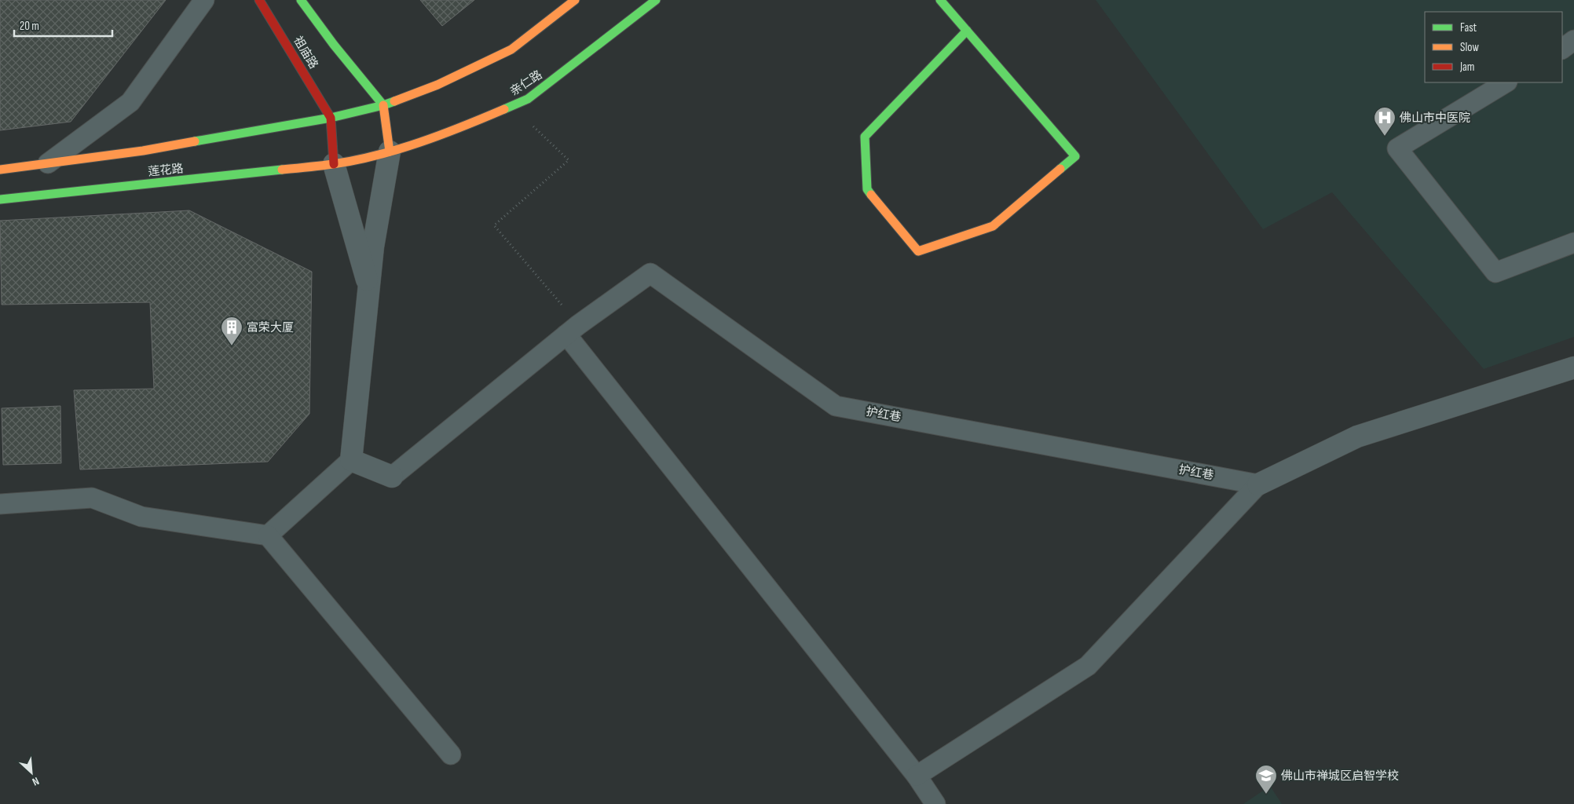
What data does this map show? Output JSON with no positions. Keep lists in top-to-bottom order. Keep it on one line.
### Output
{"streets":{"main road":["祖庙路","亲仁路","莲花路"],"lane":["护红巷"]},"crossings":[["祖庙路","莲花路"],["亲仁路","莲花路"]],"places":{"hospital":["佛山市中医院"],"building":["富荣大厦"],"school or university":["佛山市禅城区启智学校"]},"legend":["Fast","Slow","Jam"],"scale_bar":"20 m","north":"bottom right"}
